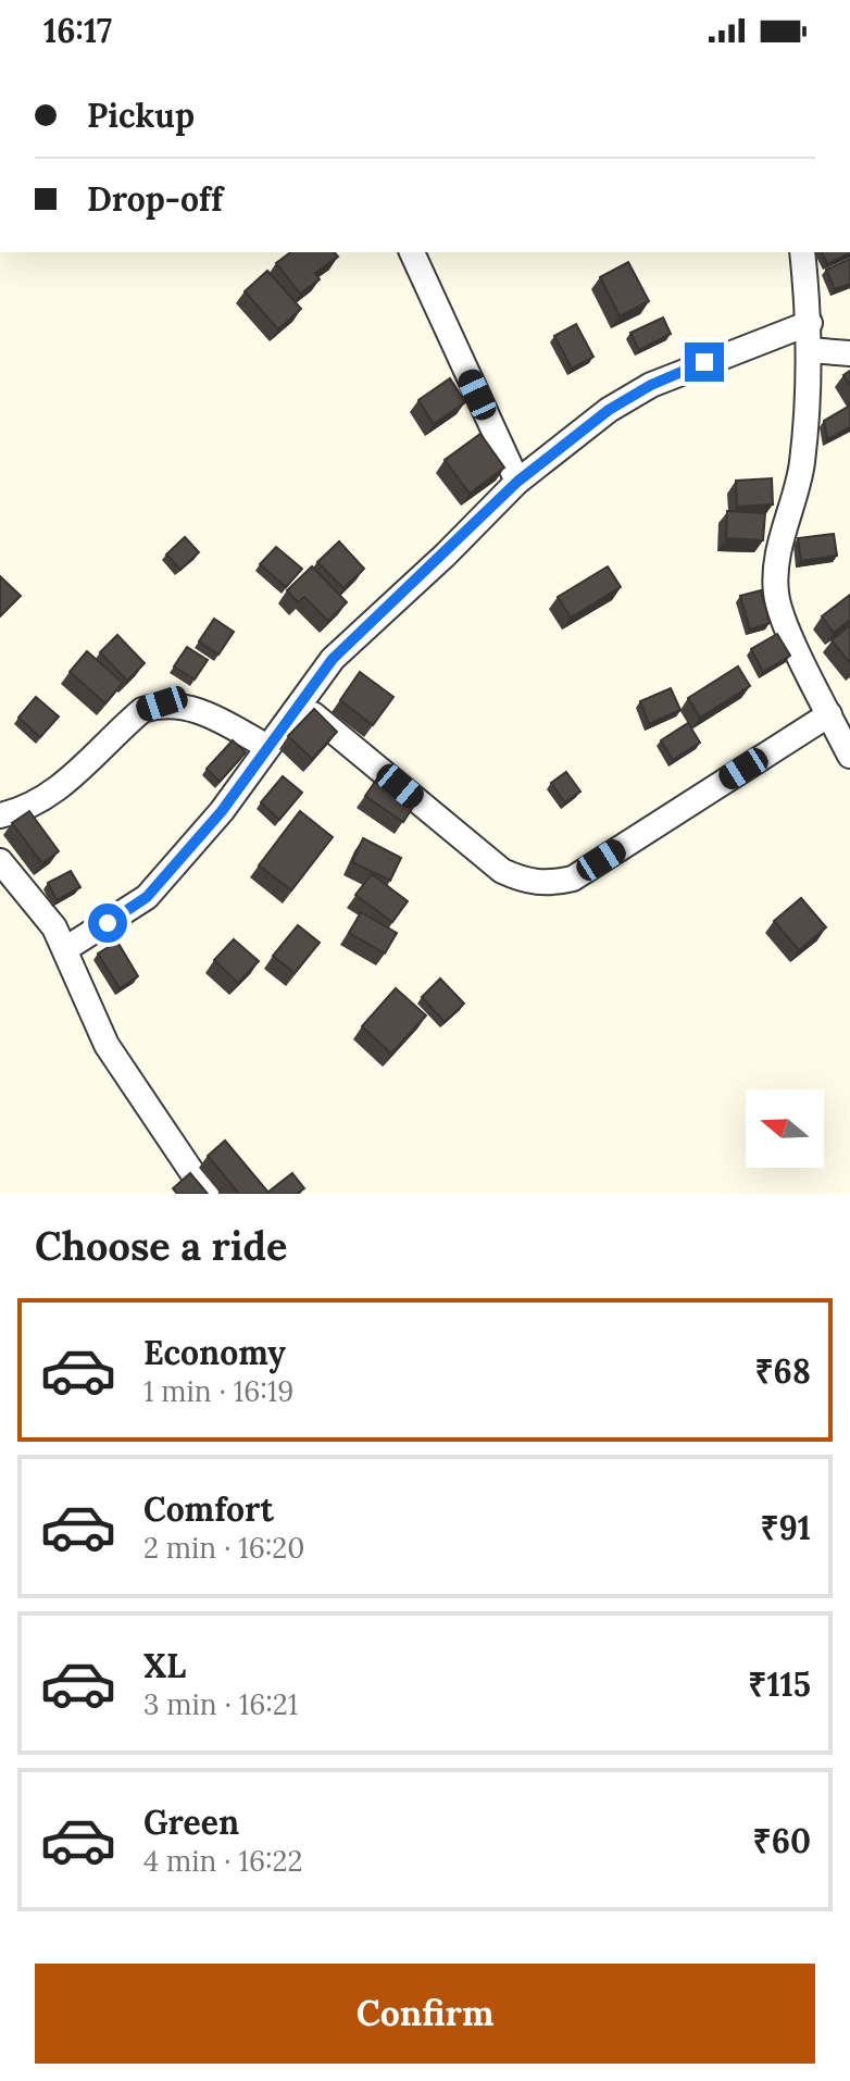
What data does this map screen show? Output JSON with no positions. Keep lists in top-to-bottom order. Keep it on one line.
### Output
{"north":"left","page":{"status":"16:17","banner":["Pickup","Drop-off"],"heading":"Choose a ride","list":[{"name":"Economy","note":"1 min · 16:19","value":"₹68"},{"name":"Comfort","note":"2 min · 16:20","value":"₹91"},{"name":"XL","note":"3 min · 16:21","value":"₹115"},{"name":"Green","note":"4 min · 16:22","value":"₹60"}],"buttons":"Confirm"}}
